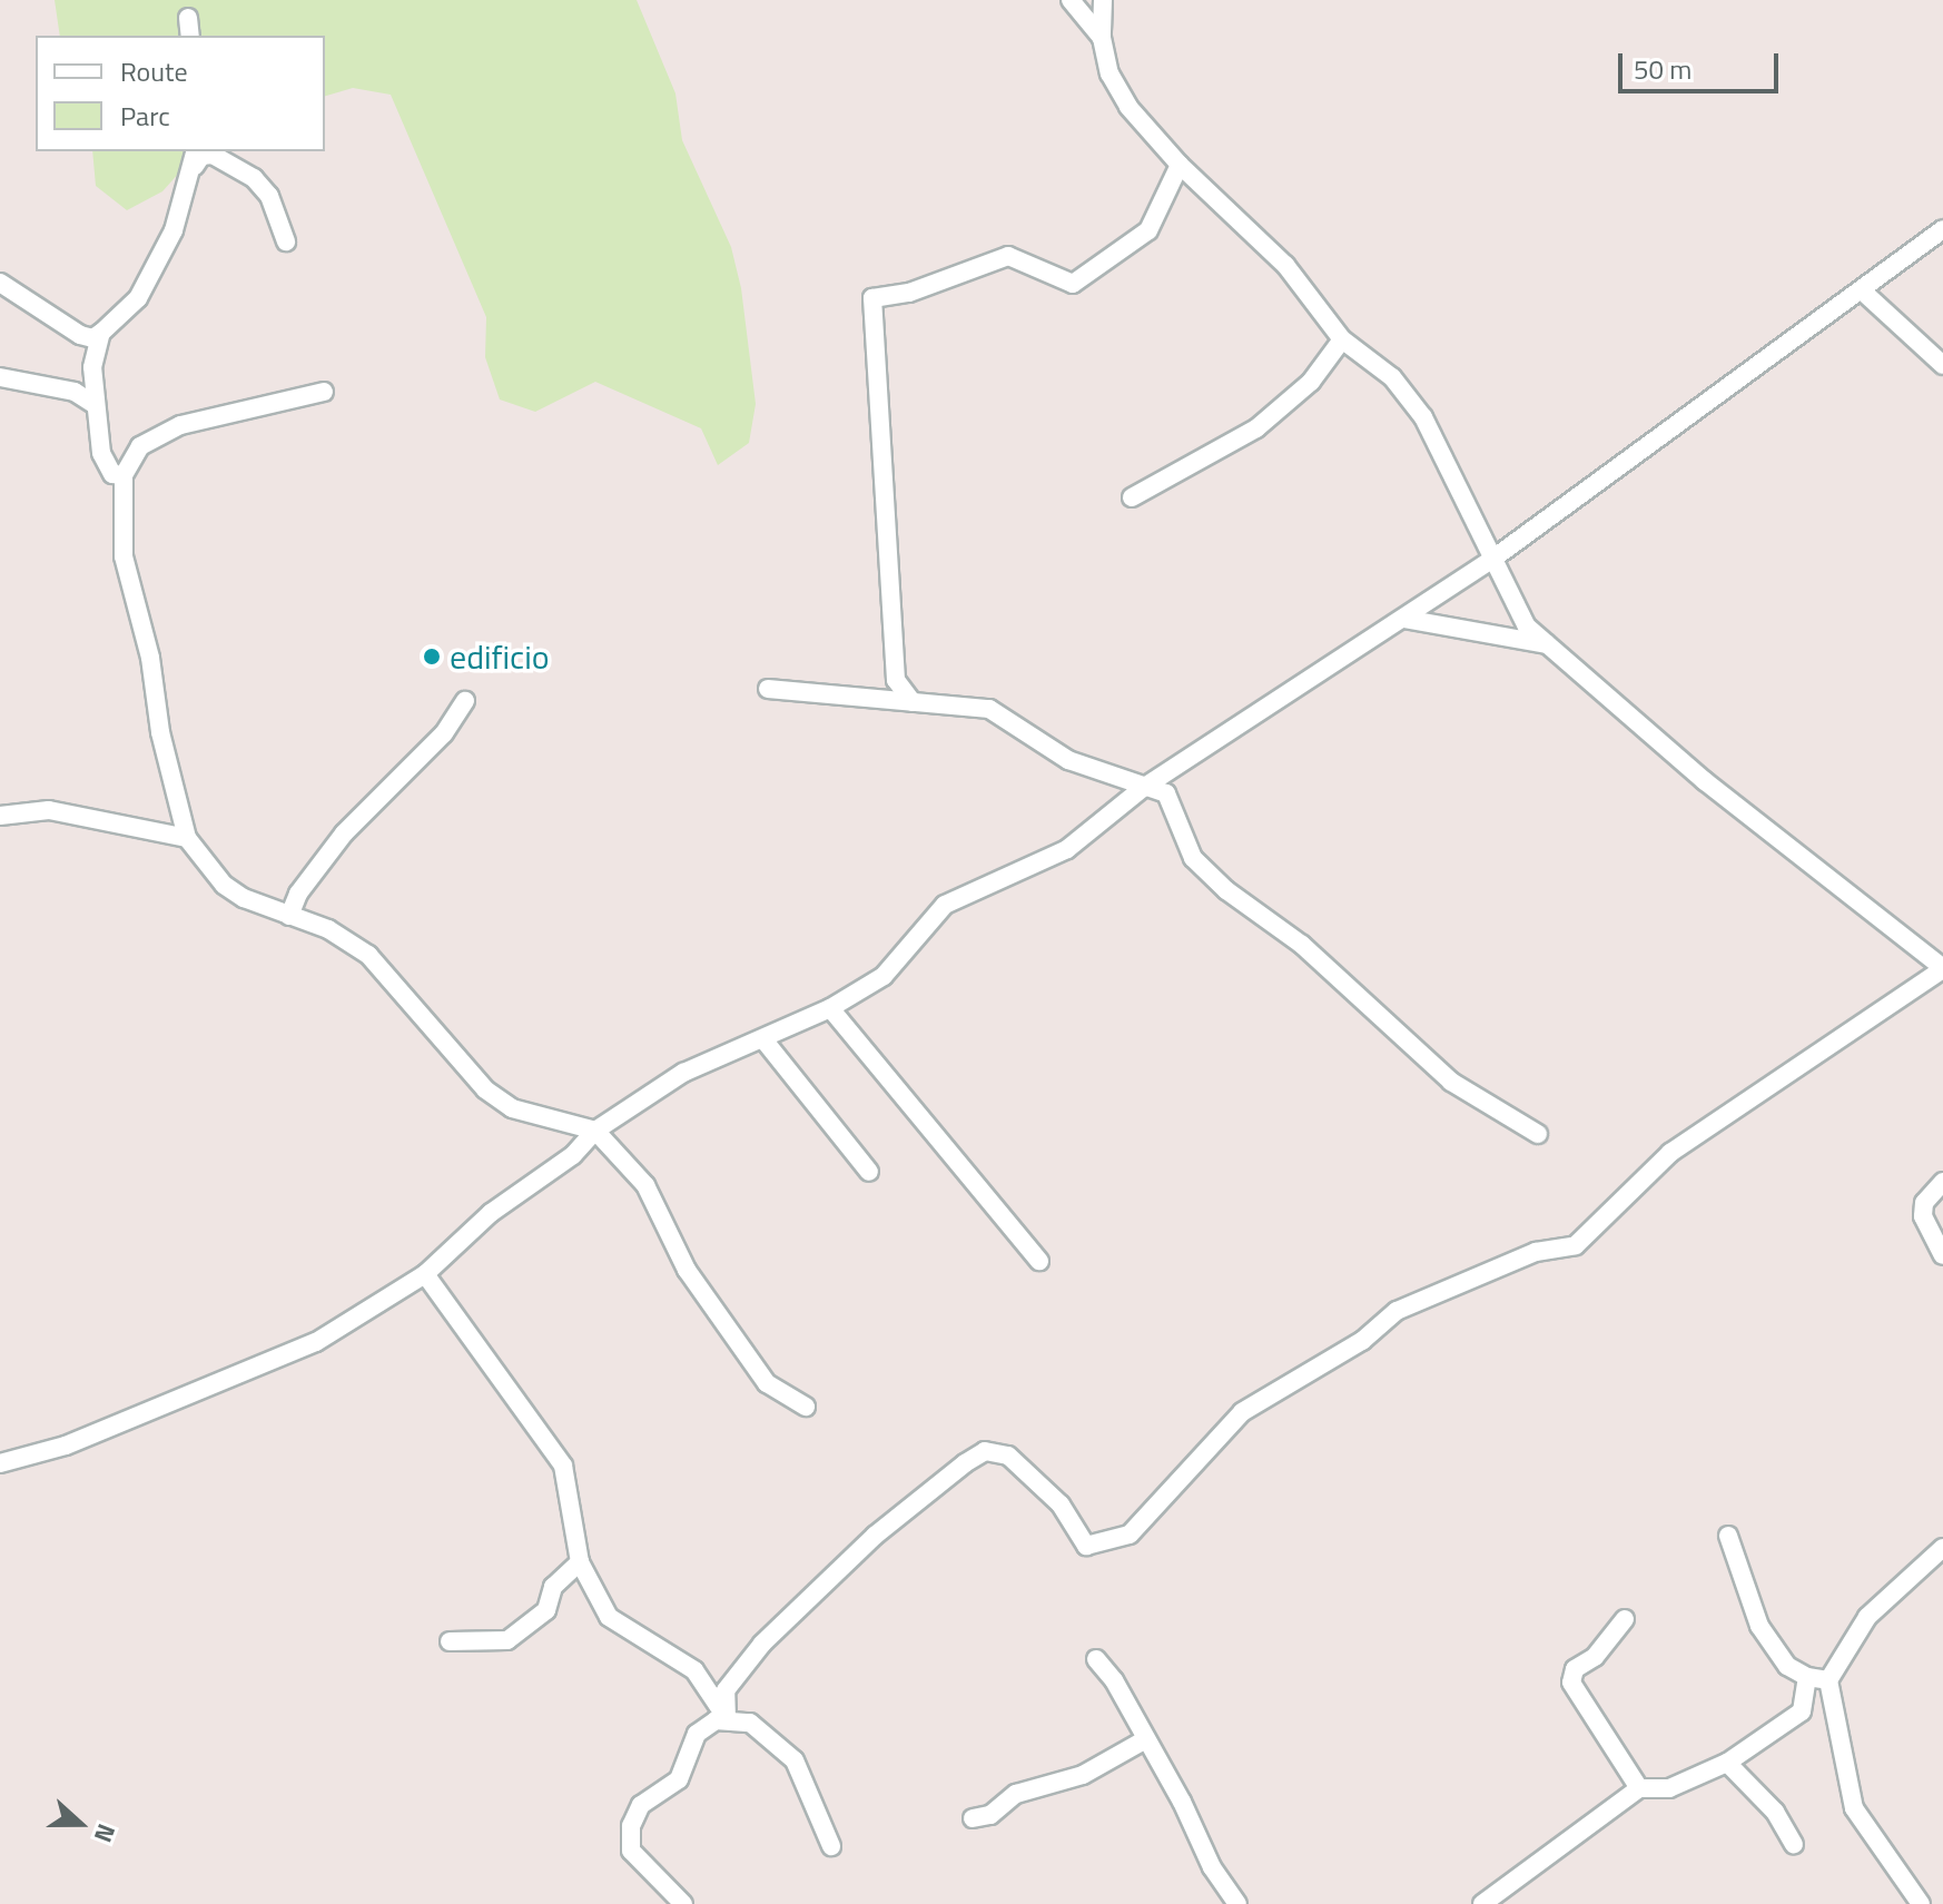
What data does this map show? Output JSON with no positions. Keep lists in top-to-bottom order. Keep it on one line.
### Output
{"places":["edificio"],"legend":["Route","Parc"],"scale_bar":"50 m","north":"right"}
